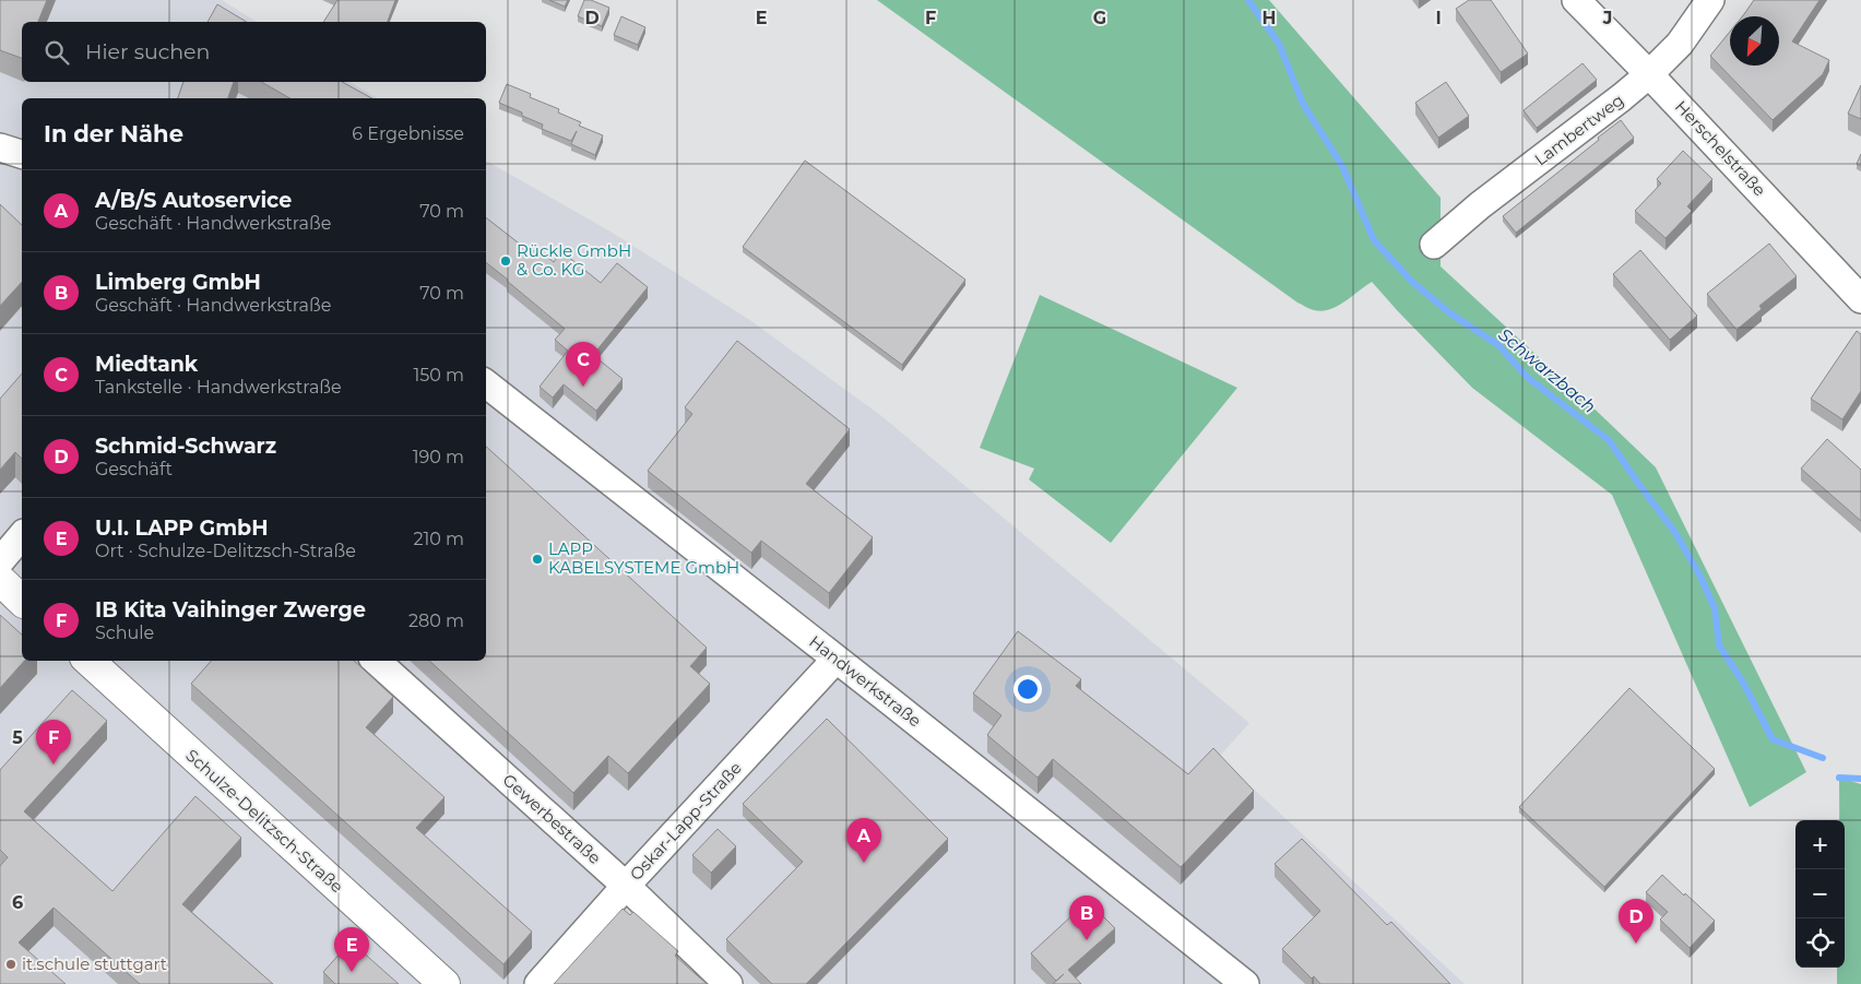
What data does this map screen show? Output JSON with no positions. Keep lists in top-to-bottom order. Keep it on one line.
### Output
{"streets":{"street":["Lambertweg","Herschelstraße","Handwerkstraße","Gewerbestraße","Schulze-Delitzsch-Straße","Oskar-Lapp-Straße"]},"crossings":[["Lambertweg","Herschelstraße"],["Handwerkstraße","Oskar-Lapp-Straße"],["Gewerbestraße","Oskar-Lapp-Straße"]],"water":["Schwarzbach"],"places":["Rückle GmbH & Co. KG","LAPP KABELSYSTEME GmbH","it.schule stuttgart"],"north":"bottom left","page":{"search":"Hier suchen","heading":["In der Nähe","6 Ergebnisse"],"list":[{"mark":"A","name":"A/B/S Autoservice","note":"Geschäft · Handwerkstraße","value":"70 m"},{"mark":"B","name":"Limberg GmbH","note":"Geschäft · Handwerkstraße","value":"70 m"},{"mark":"C","name":"Miedtank","note":"Tankstelle · Handwerkstraße","value":"150 m"},{"mark":"D","name":"Schmid-Schwarz","note":"Geschäft","value":"190 m"},{"mark":"E","name":"U.I. LAPP GmbH","note":"Ort · Schulze-Delitzsch-Straße","value":"210 m"},{"mark":"F","name":"IB Kita Vaihinger Zwerge","note":"Schule","value":"280 m"}],"pins":["C","F","A","B","D","E"],"map_buttons":["+","−"]},"grid":{"columns":["D","E","F","G","H","I","J"],"rows":["5","6"]}}
